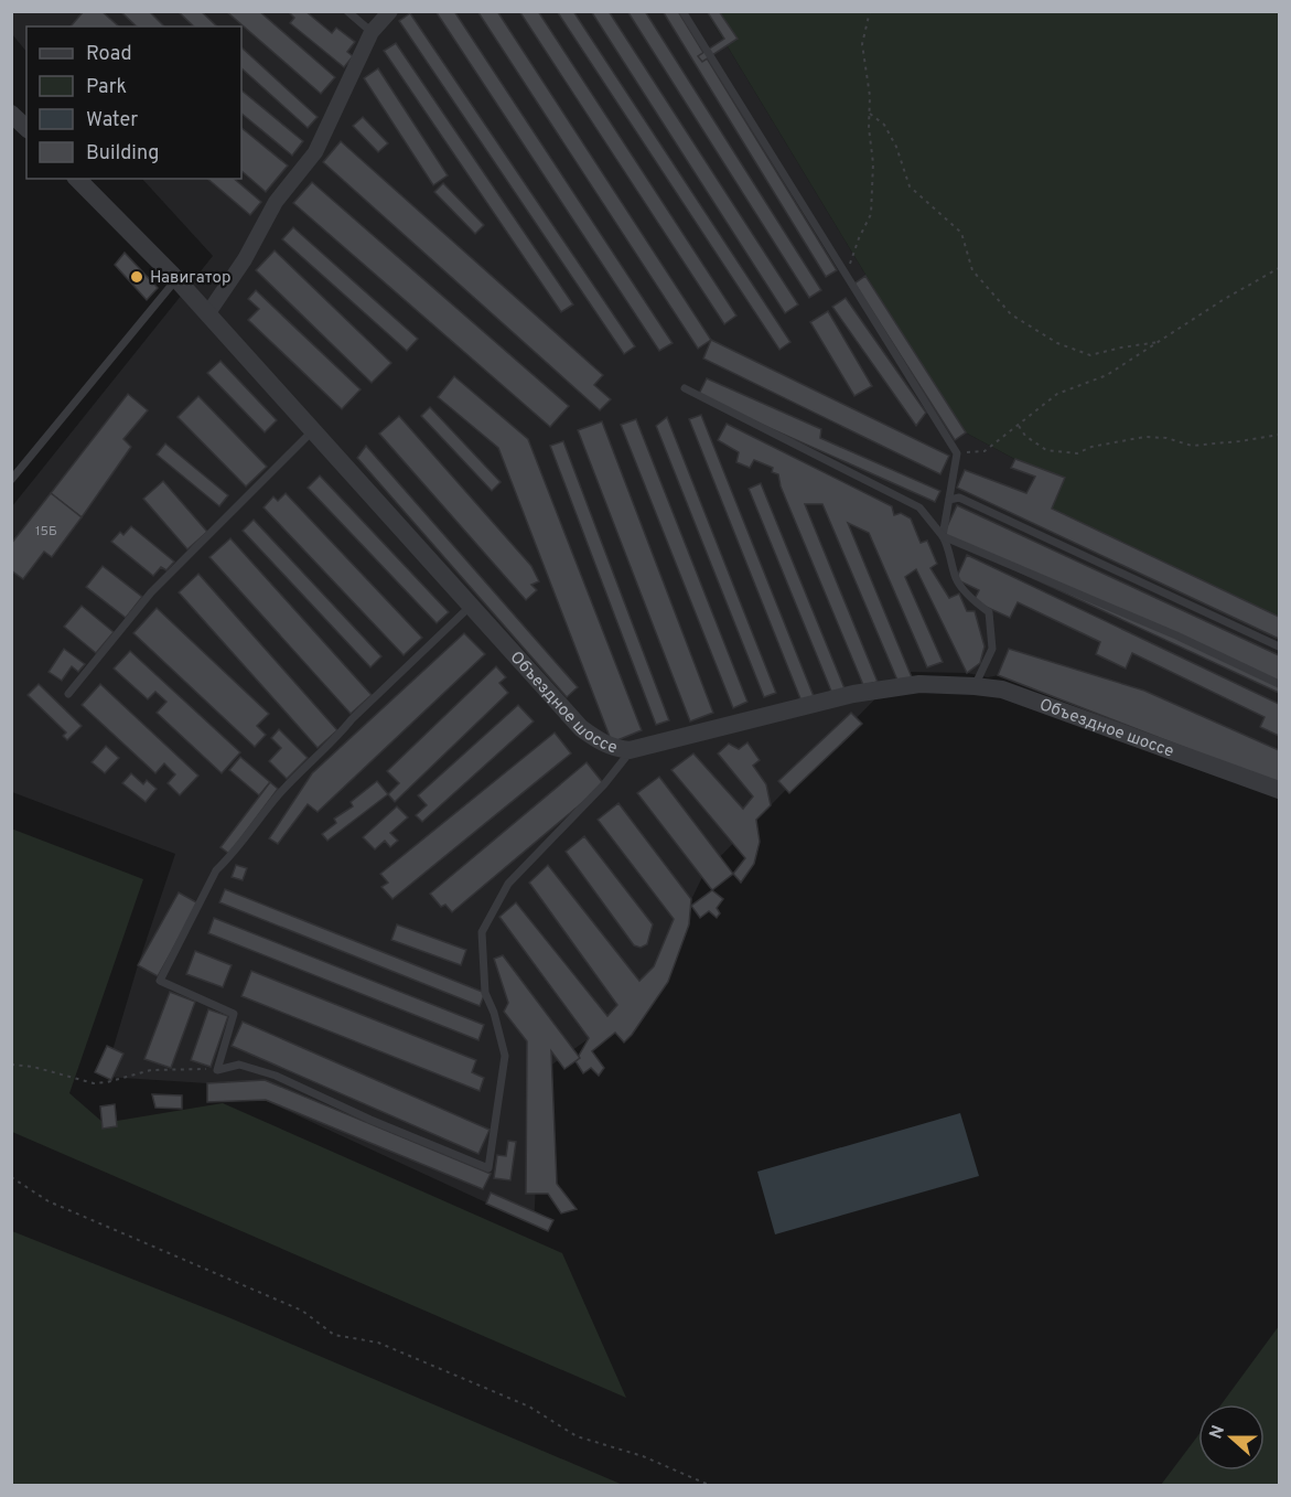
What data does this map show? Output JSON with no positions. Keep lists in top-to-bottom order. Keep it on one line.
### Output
{"streets":{"street":["Объездное шоссе"]},"places":["Навигатор"],"house_numbers":["15Б"],"legend":["Road","Park","Water","Building"],"north":"left"}
